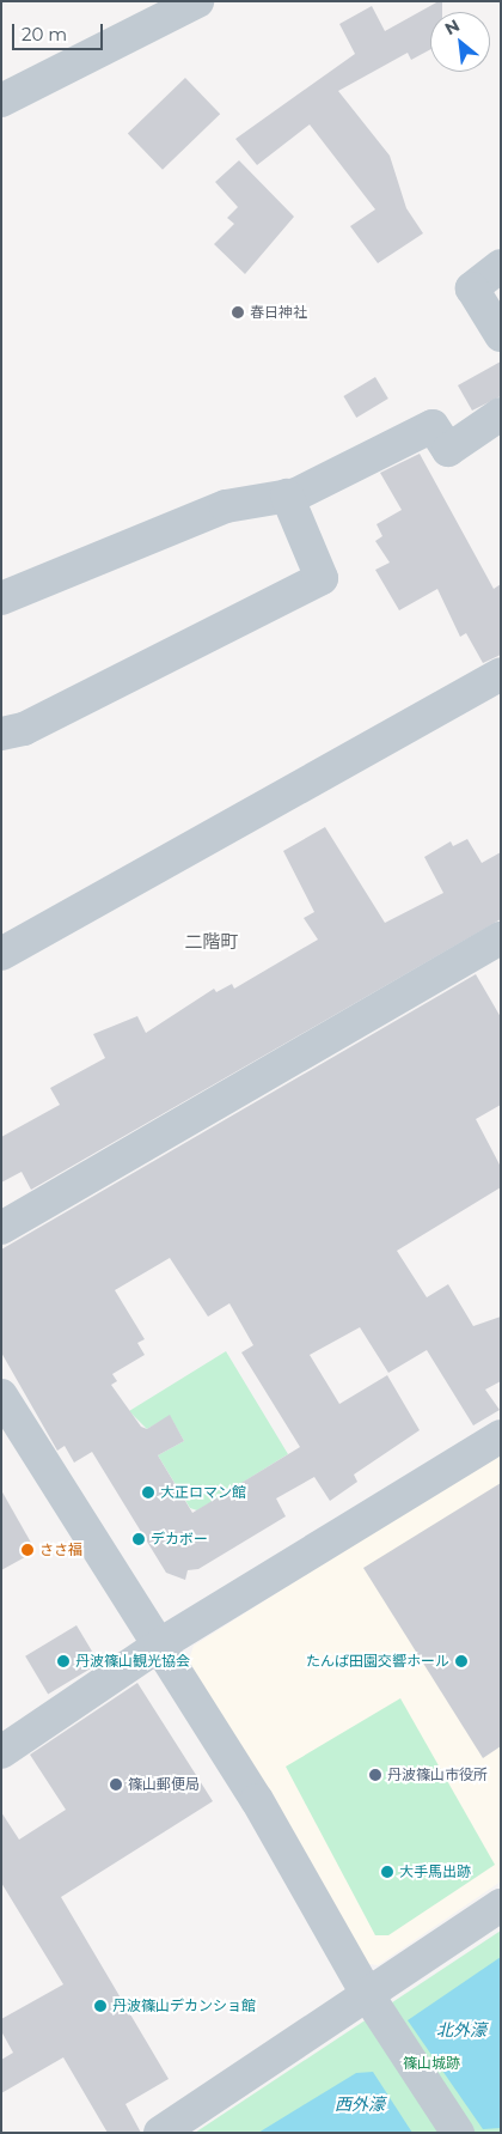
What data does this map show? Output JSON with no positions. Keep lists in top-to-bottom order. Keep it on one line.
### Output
{"districts":["二階町"],"water":["北外濠","西外濠"],"parks":["篠山城跡"],"places":["春日神社","大正ロマン館","デカボー","ささ福","丹波篠山観光協会","たんば田園交響ホール","丹波篠山市役所","篠山郵便局","大手馬出跡","丹波篠山デカンショ館"],"scale_bar":"20 m","north":"top left"}
